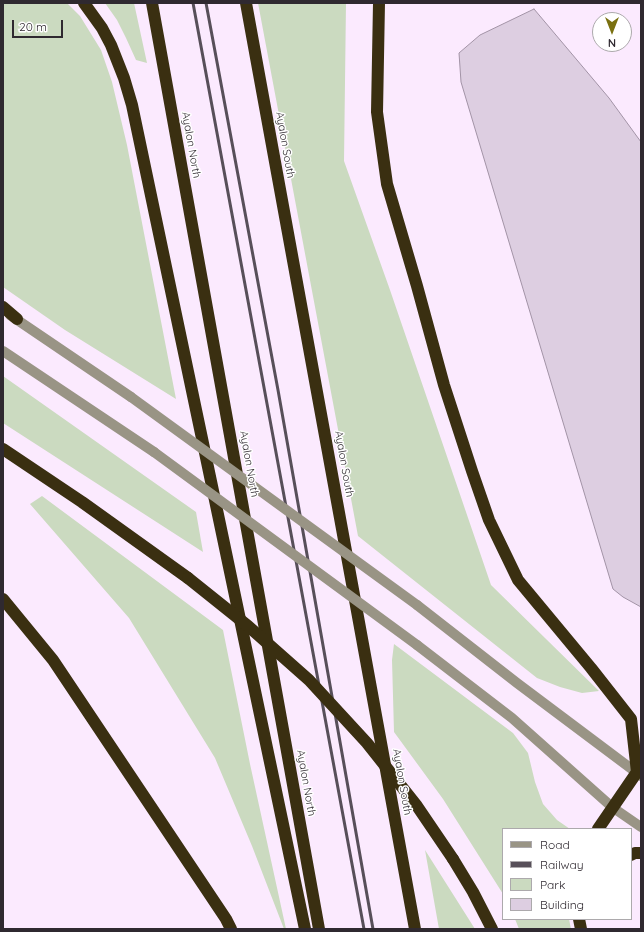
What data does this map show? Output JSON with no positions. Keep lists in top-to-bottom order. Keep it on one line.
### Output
{"streets":{"highway":["Ayalon North","Ayalon South"]},"legend":["Road","Railway","Park","Building"],"scale_bar":"20 m","north":"bottom"}
